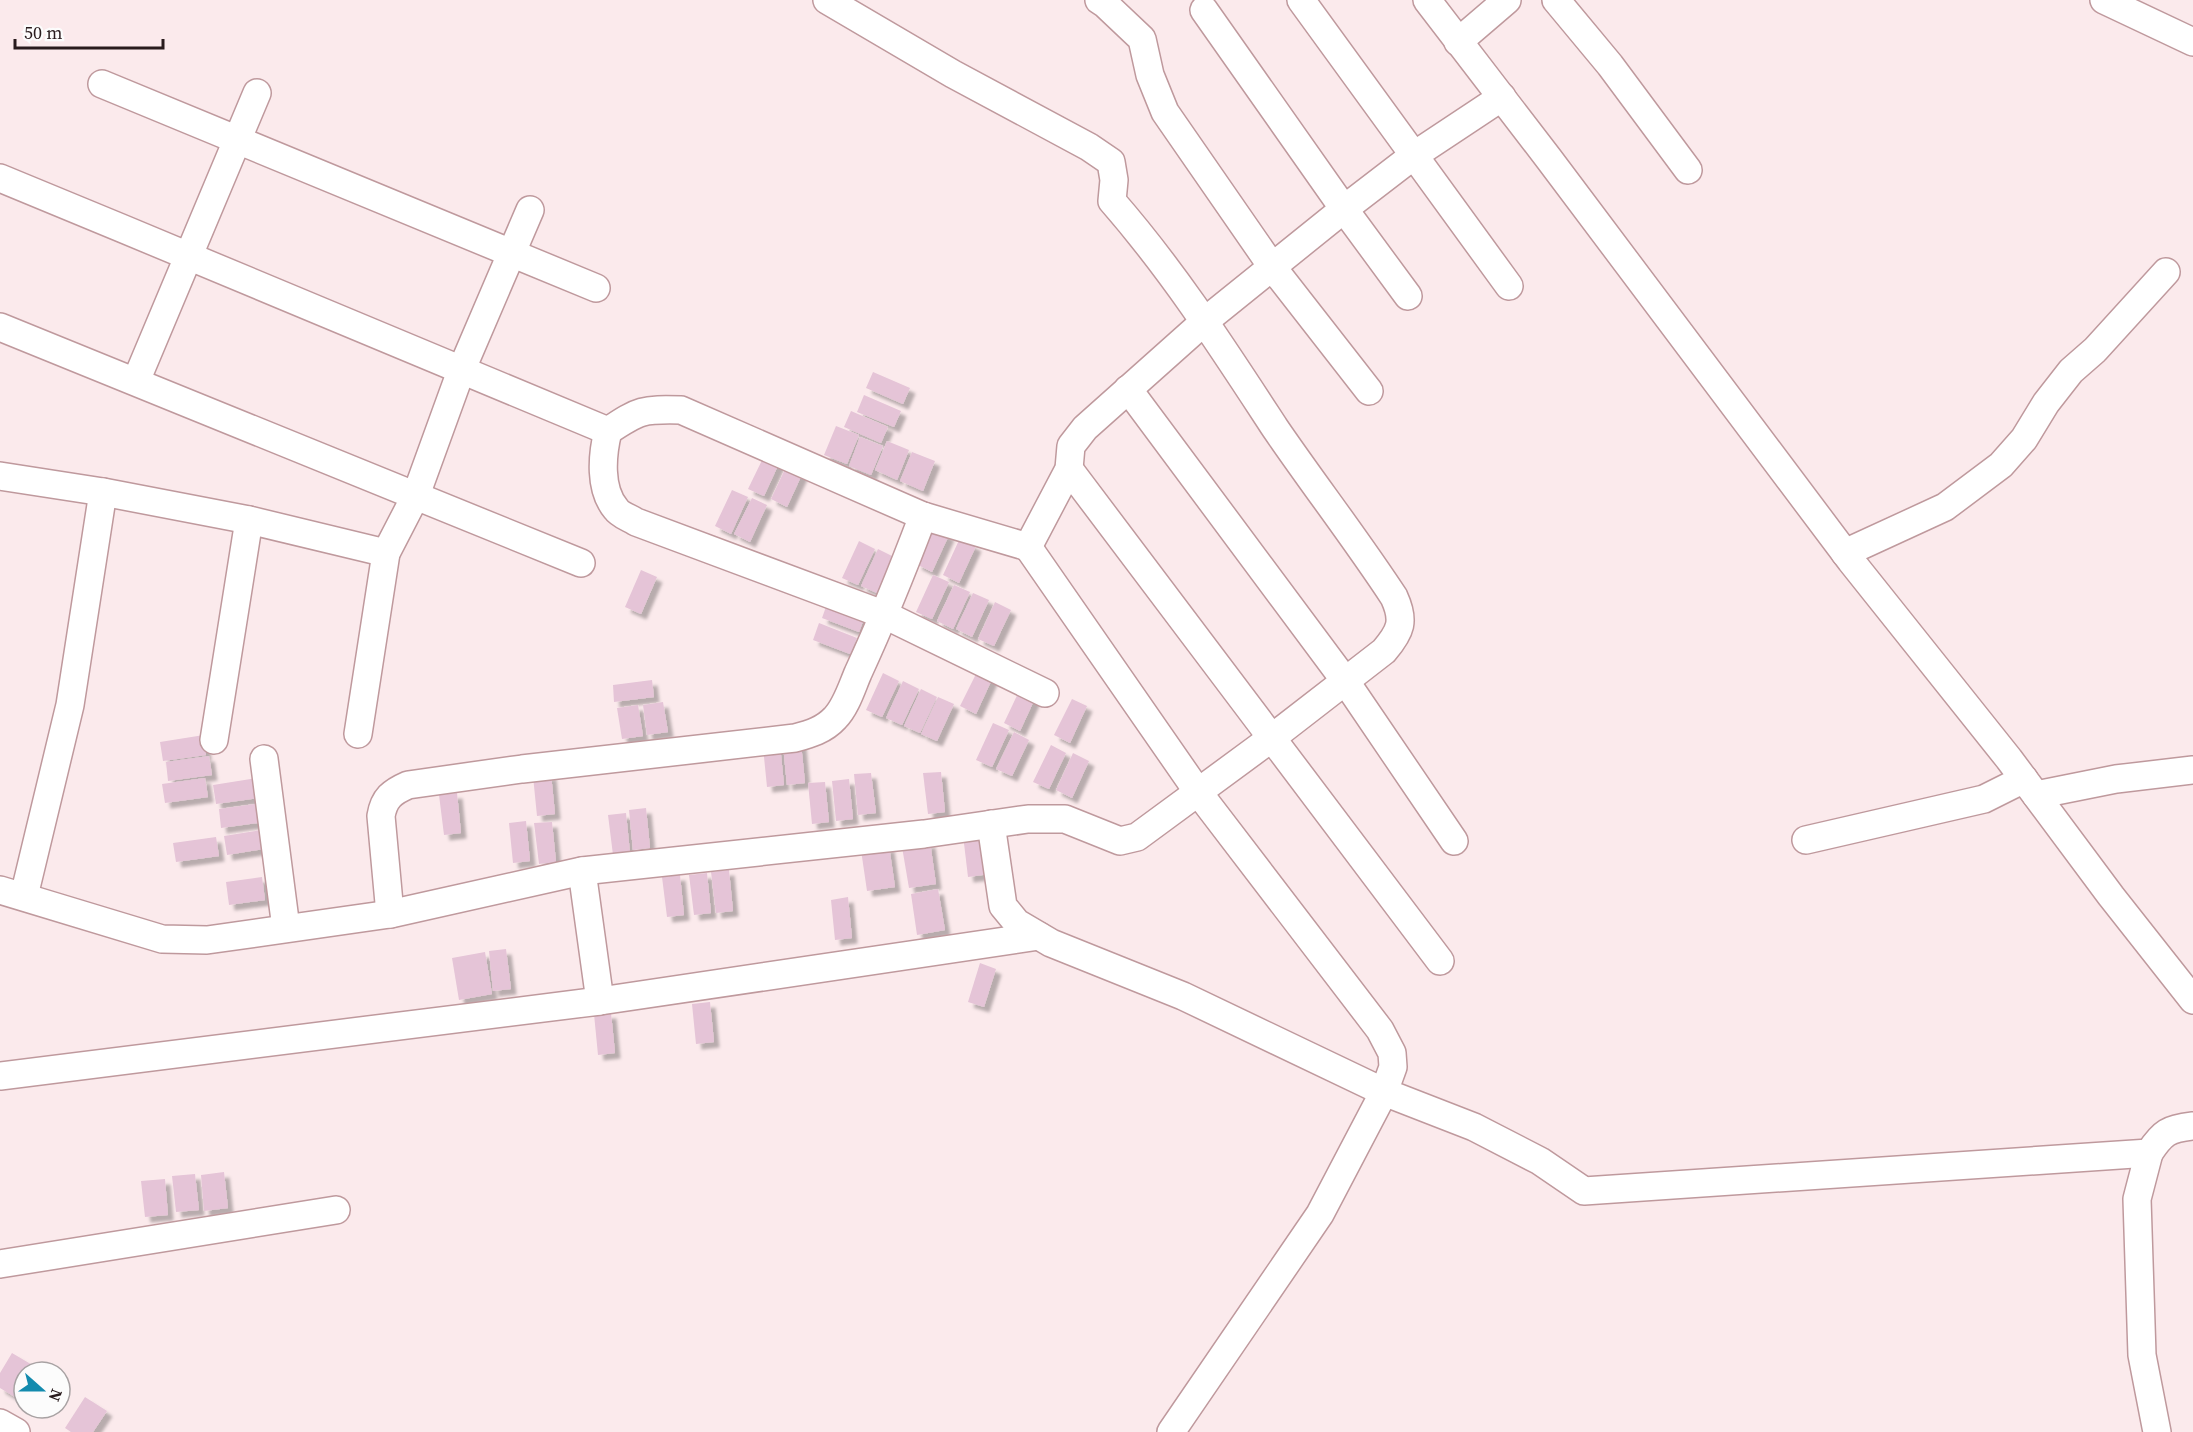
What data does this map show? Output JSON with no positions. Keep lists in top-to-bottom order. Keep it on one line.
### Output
{"scale_bar":"50 m","north":"right"}
